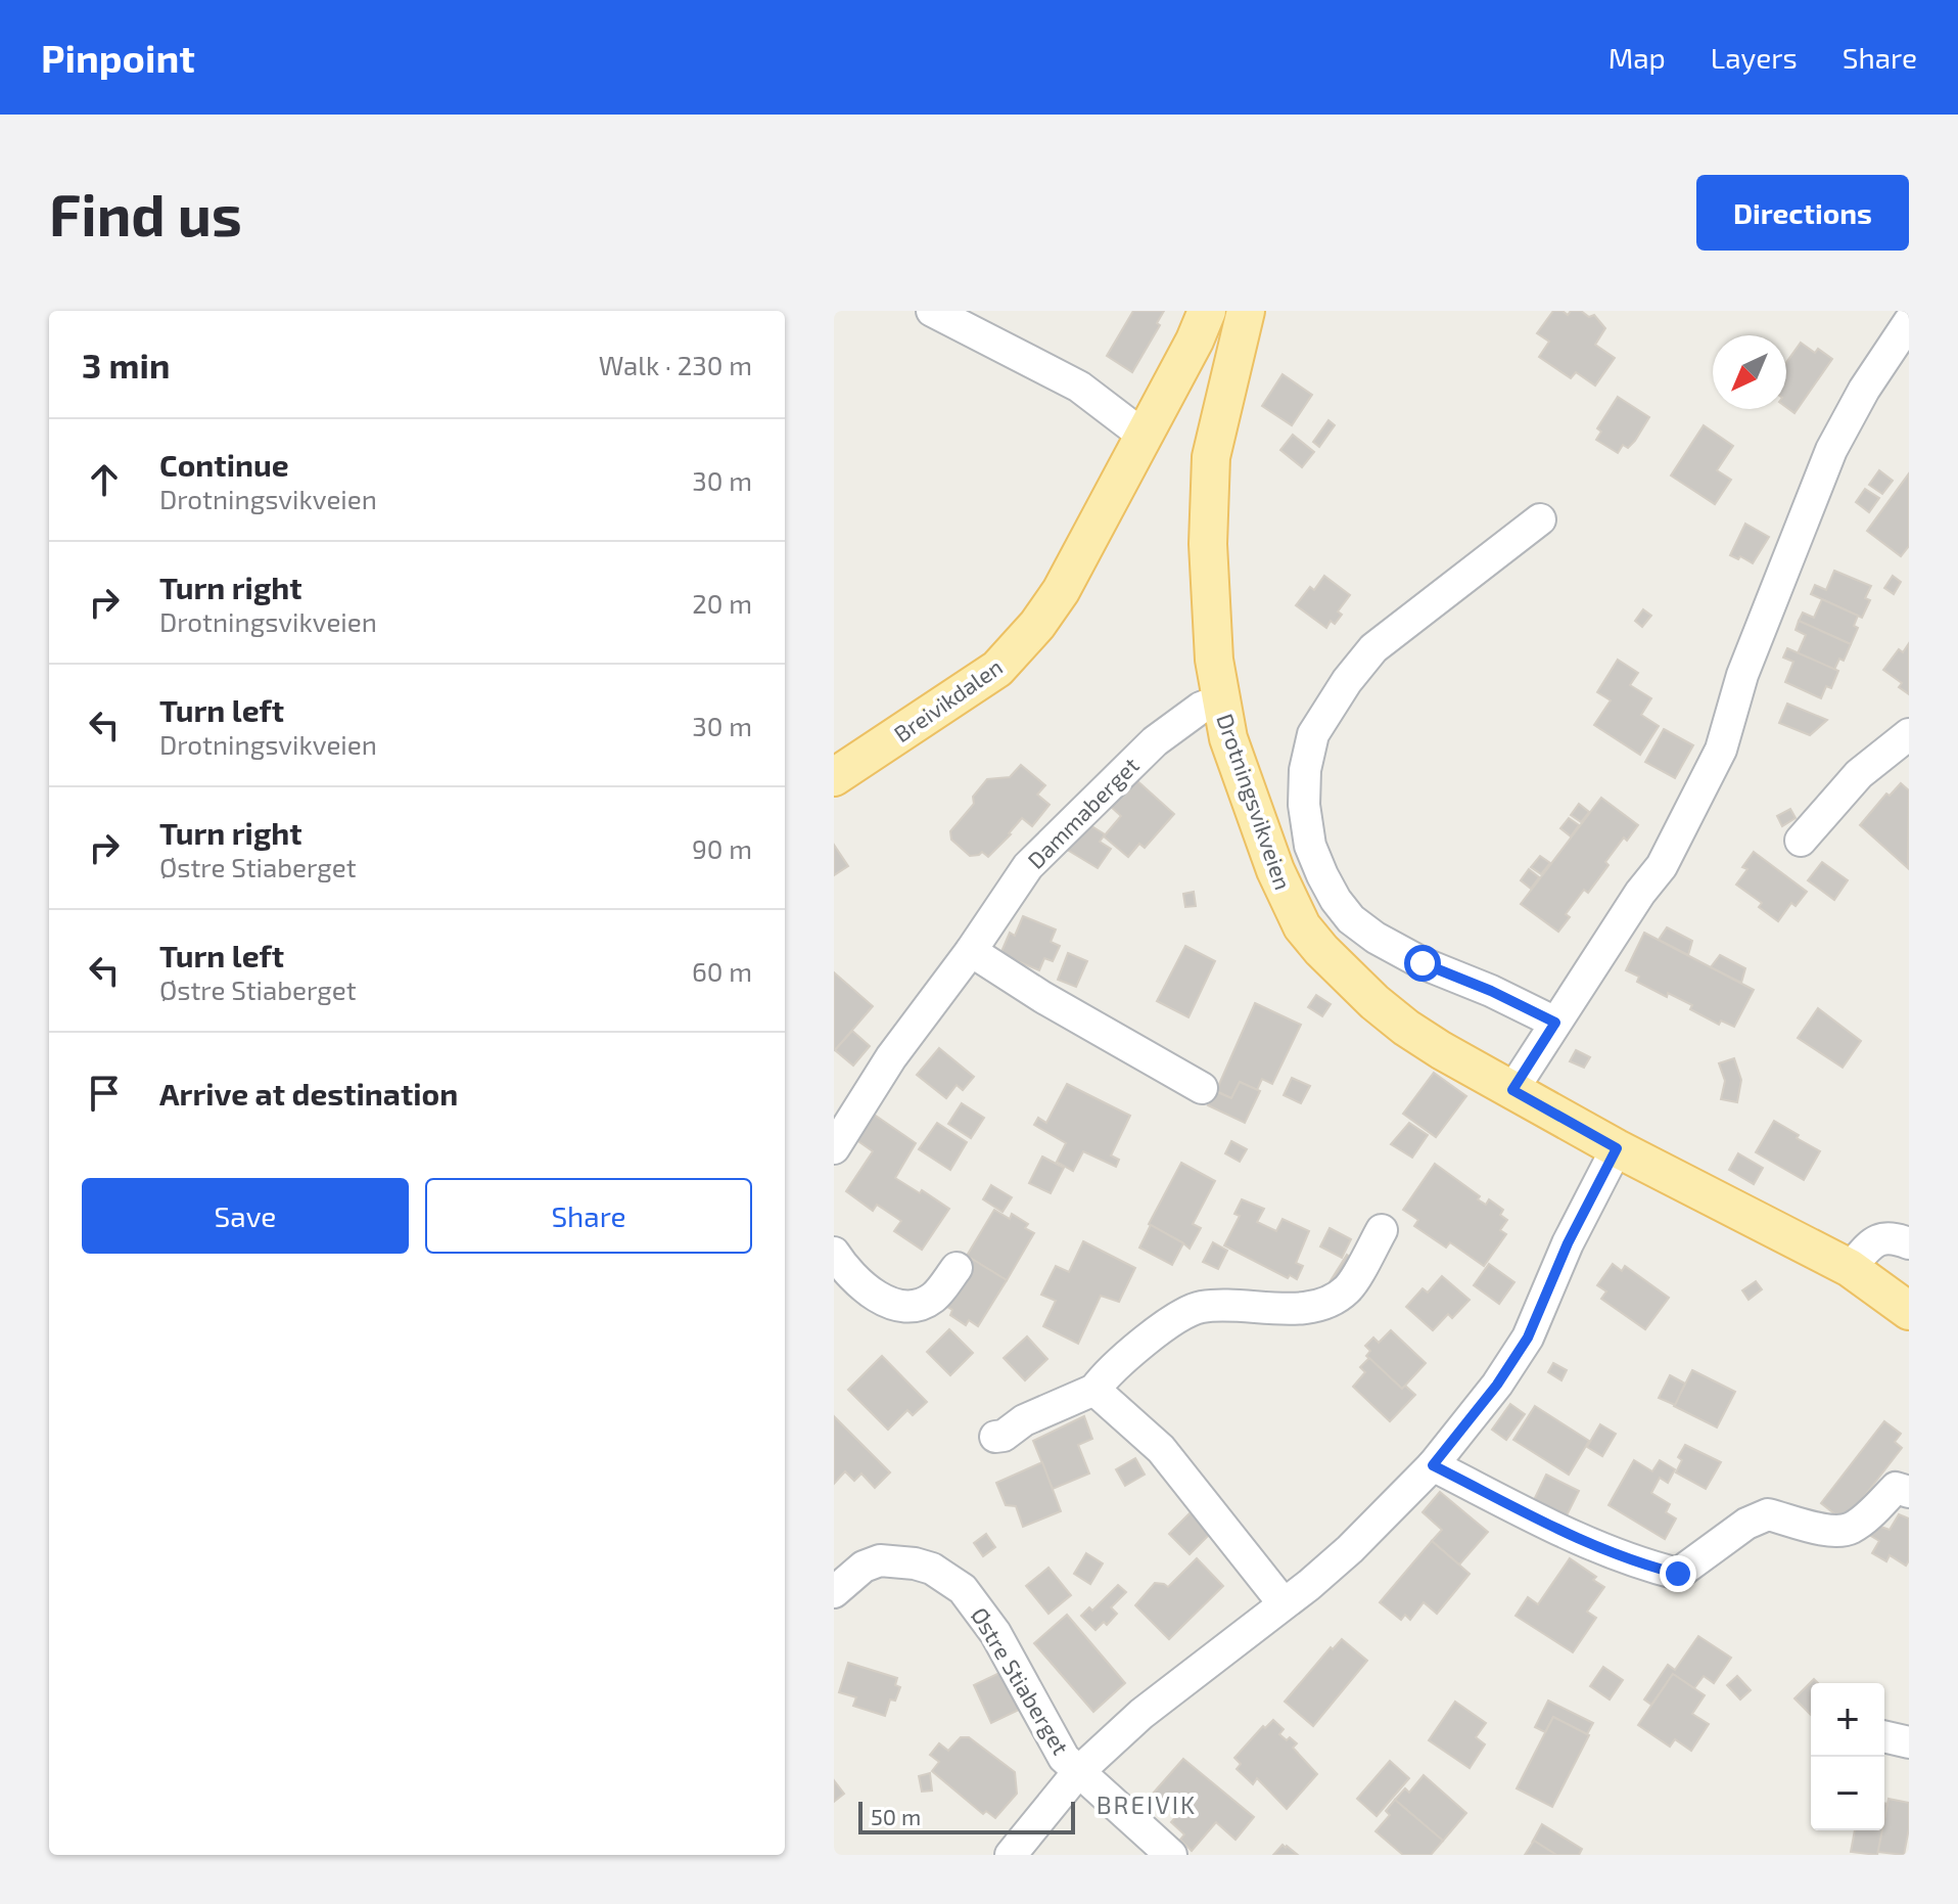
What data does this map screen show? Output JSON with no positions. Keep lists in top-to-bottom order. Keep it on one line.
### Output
{"streets":{"main road":["Breivikdalen","Drotningsvikveien"],"street":["Dammaberget","Østre Stiaberget"]},"crossings":[["Drotningsvikveien","Dammaberget"],["Drotningsvikveien","Østre Stiaberget"]],"districts":["BREIVIK"],"scale_bar":"50 m","north":"bottom left","page":{"header":"Pinpoint","nav":["Map","Layers","Share"],"buttons":["Directions",["Save","Share"]],"title":"Find us","heading":["3 min","Walk · 230 m"],"list":[["Continue","Drotningsvikveien","30 m"],["Turn right","Drotningsvikveien","20 m"],["Turn left","Drotningsvikveien","30 m"],["Turn right","Østre Stiaberget","90 m"],["Turn left","Østre Stiaberget","60 m"],"Arrive at destination"],"map_buttons":["+","−"],"scale":"50 m"}}
